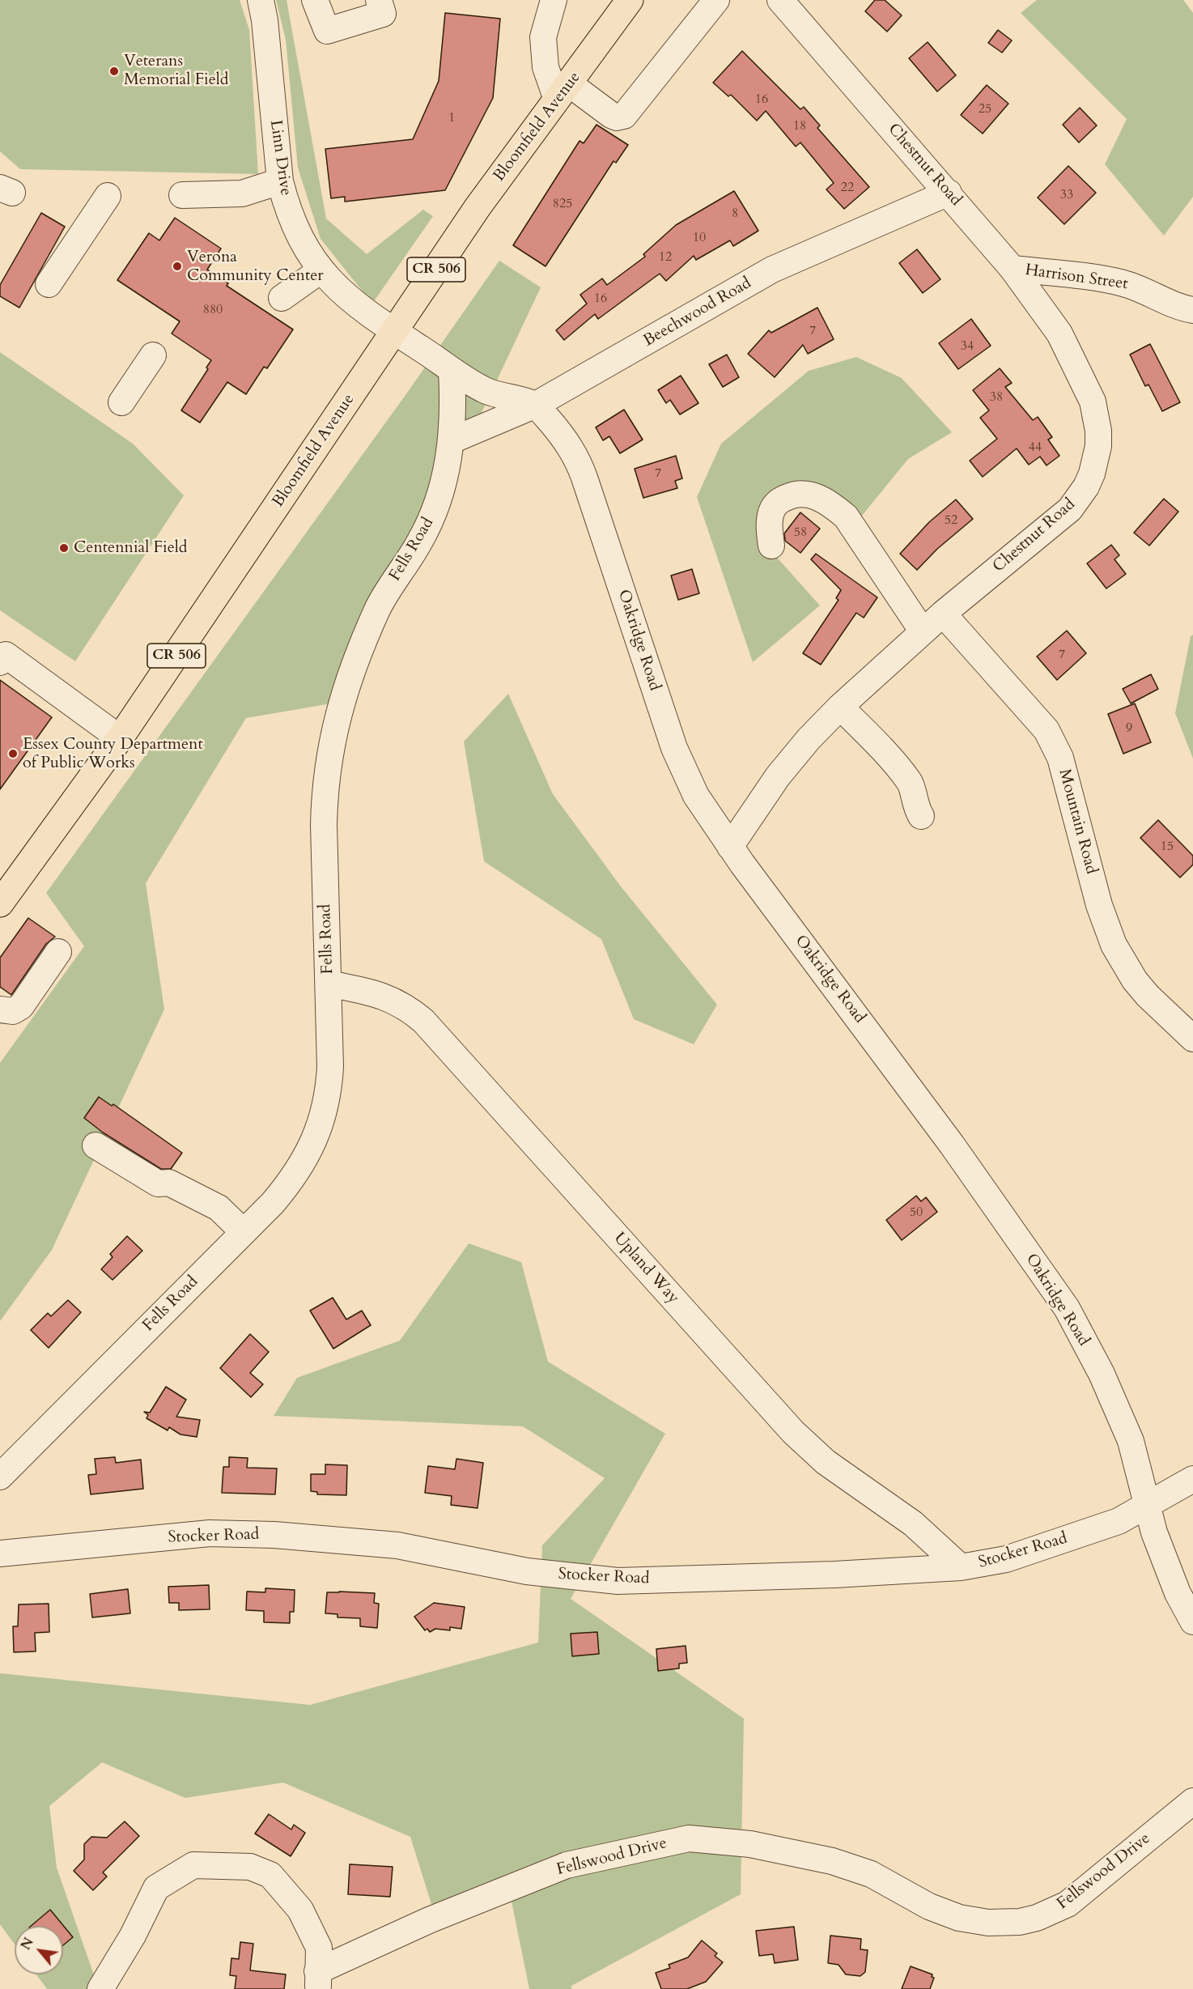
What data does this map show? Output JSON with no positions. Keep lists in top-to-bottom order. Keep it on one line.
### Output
{"streets":{"main road":["Bloomfield Avenue","CR 506"],"street":["Linn Drive","Chestnut Road","Harrison Street","Beechwood Road","Fells Road","Oakridge Road","Mountain Road","Upland Way","Stocker Road","Fellswood Drive"]},"crossings":[["Bloomfield Avenue","Linn Drive"],["Chestnut Road","Harrison Street"],["Chestnut Road","Beechwood Road"],["Chestnut Road","Oakridge Road"],["Chestnut Road","Mountain Road"],["Beechwood Road","Fells Road"],["Beechwood Road","Oakridge Road"],["Fells Road","Upland Way"],["Oakridge Road","Stocker Road"],["Upland Way","Stocker Road"]],"places":["Veterans Memorial Field","Verona Community Center","Centennial Field","Essex County Department of Public Works"],"house_numbers":["16","25","1","18","22","33","825","8","10","12","16","880","7","34","38","44","7","52","58","7","9","15","50"],"north":"top left"}
